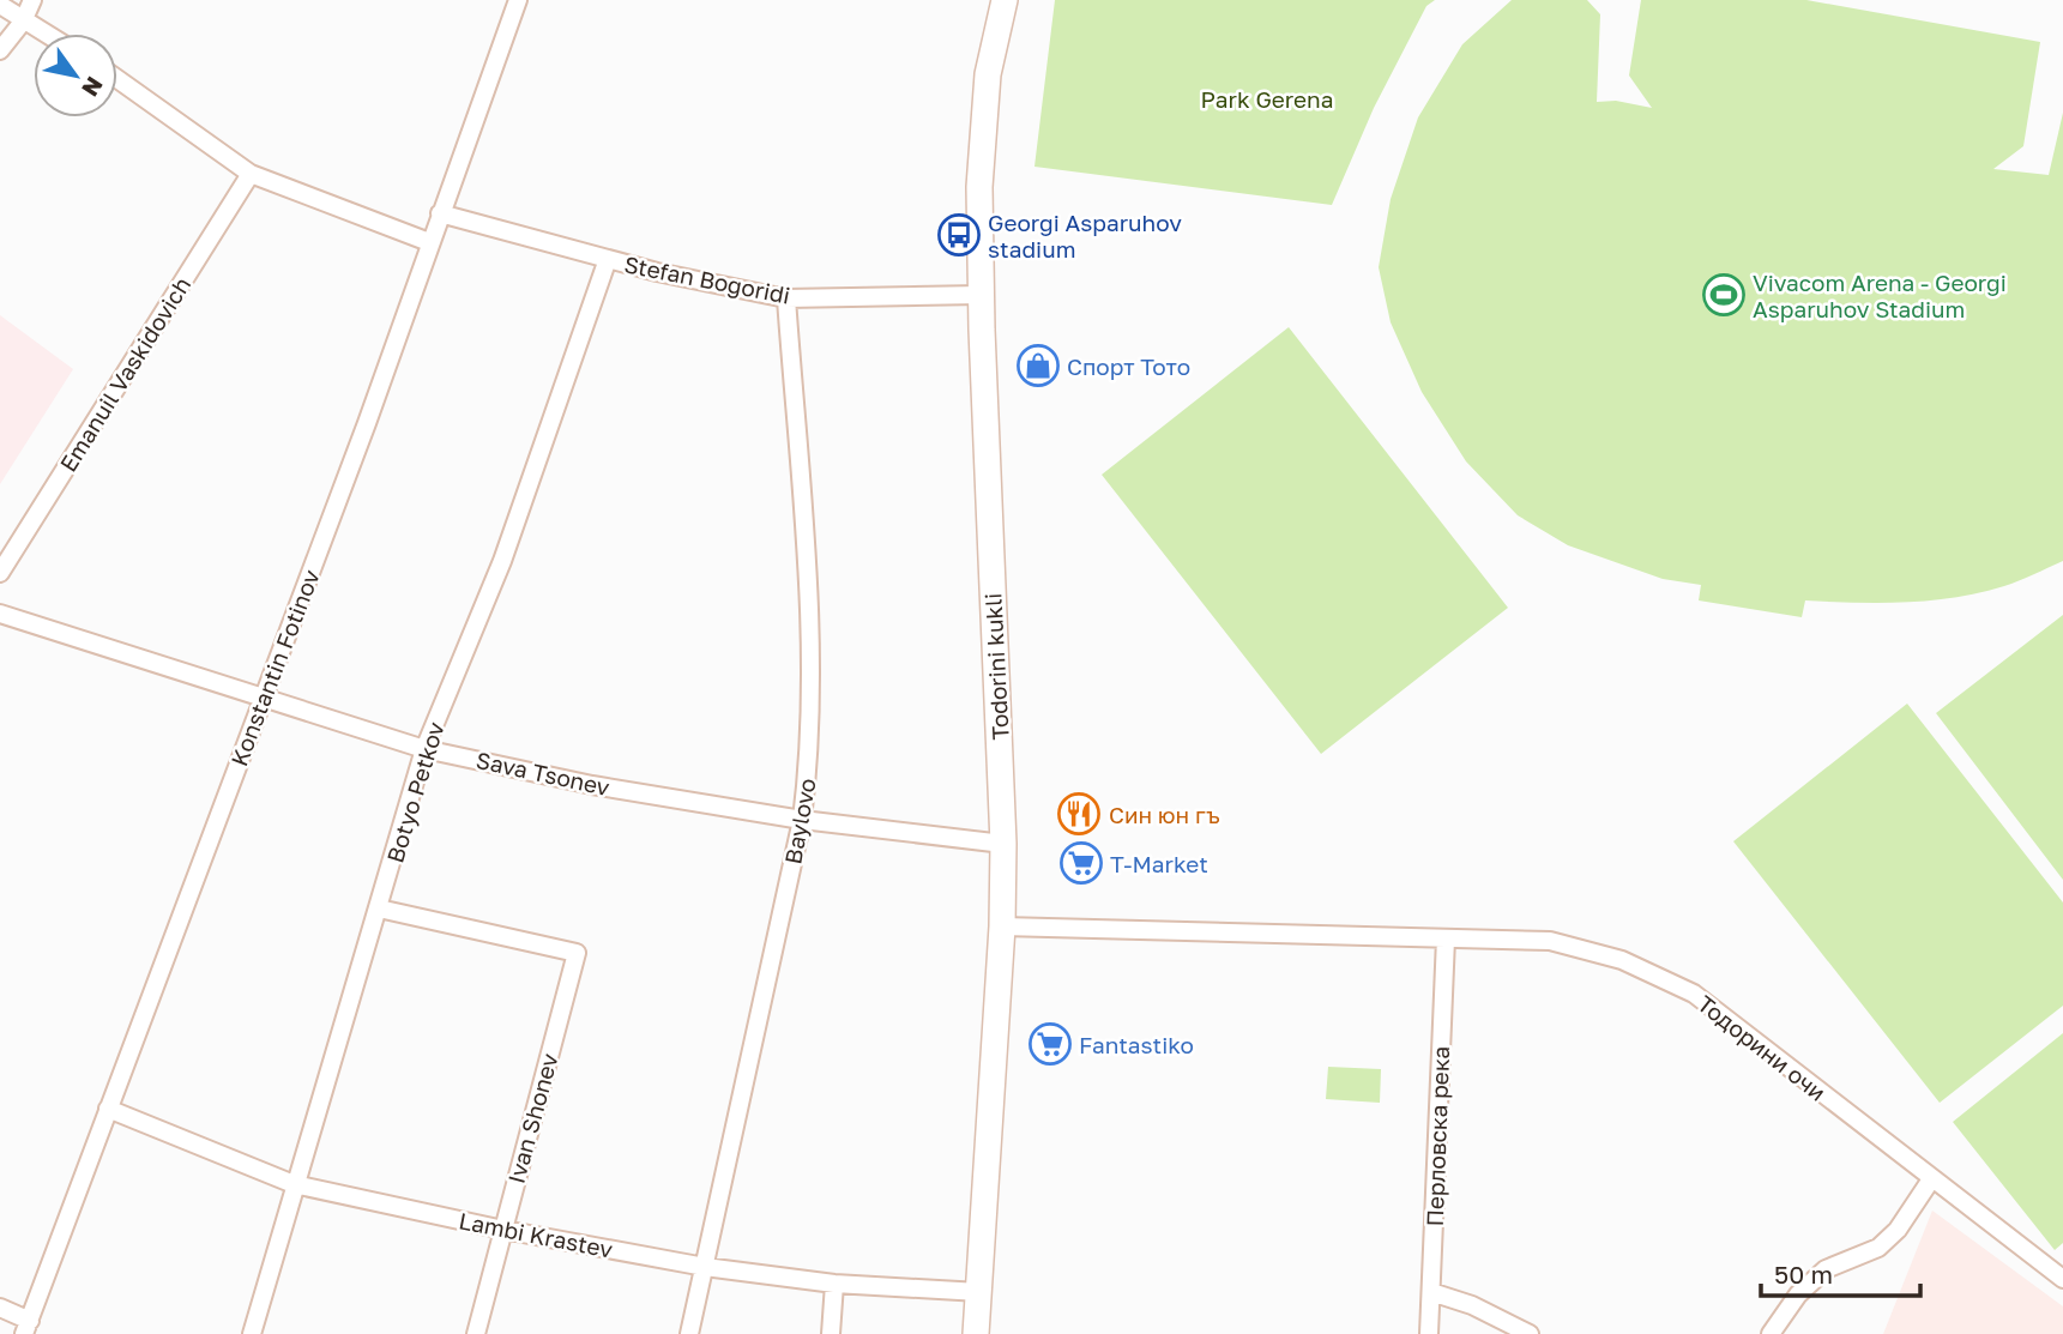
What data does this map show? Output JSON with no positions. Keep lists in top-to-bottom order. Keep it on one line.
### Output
{"streets":{"street":["Stefan Bogoridi","Emanuil Vaskidovich","Todorini kukli","Konstantin Fotinov","Sava Tsonev","Botyo Petkov","Baylovo","Тодорини очи","Ivan Shonev","Перловска река","Lambi Krastev"]},"crossings":[["Stefan Bogoridi","Todorini kukli"],["Stefan Bogoridi","Konstantin Fotinov"],["Stefan Bogoridi","Botyo Petkov"],["Stefan Bogoridi","Baylovo"],["Todorini kukli","Sava Tsonev"],["Todorini kukli","Тодорини очи"],["Todorini kukli","Lambi Krastev"],["Konstantin Fotinov","Sava Tsonev"],["Konstantin Fotinov","Lambi Krastev"],["Sava Tsonev","Botyo Petkov"],["Sava Tsonev","Baylovo"],["Botyo Petkov","Ivan Shonev"],["Botyo Petkov","Lambi Krastev"],["Baylovo","Lambi Krastev"],["Тодорини очи","Перловска река"],["Ivan Shonev","Lambi Krastev"]],"parks":["Park Gerena"],"places":{"bus stop":["Georgi Asparuhov stadium"],"sports":["Vivacom Arena - Georgi Asparuhov Stadium"],"shop":["Спорт Тото"],"restaurant":["Син юн гъ"],"supermarket":["T-Market","Fantastiko"]},"scale_bar":"50 m","north":"bottom right"}
